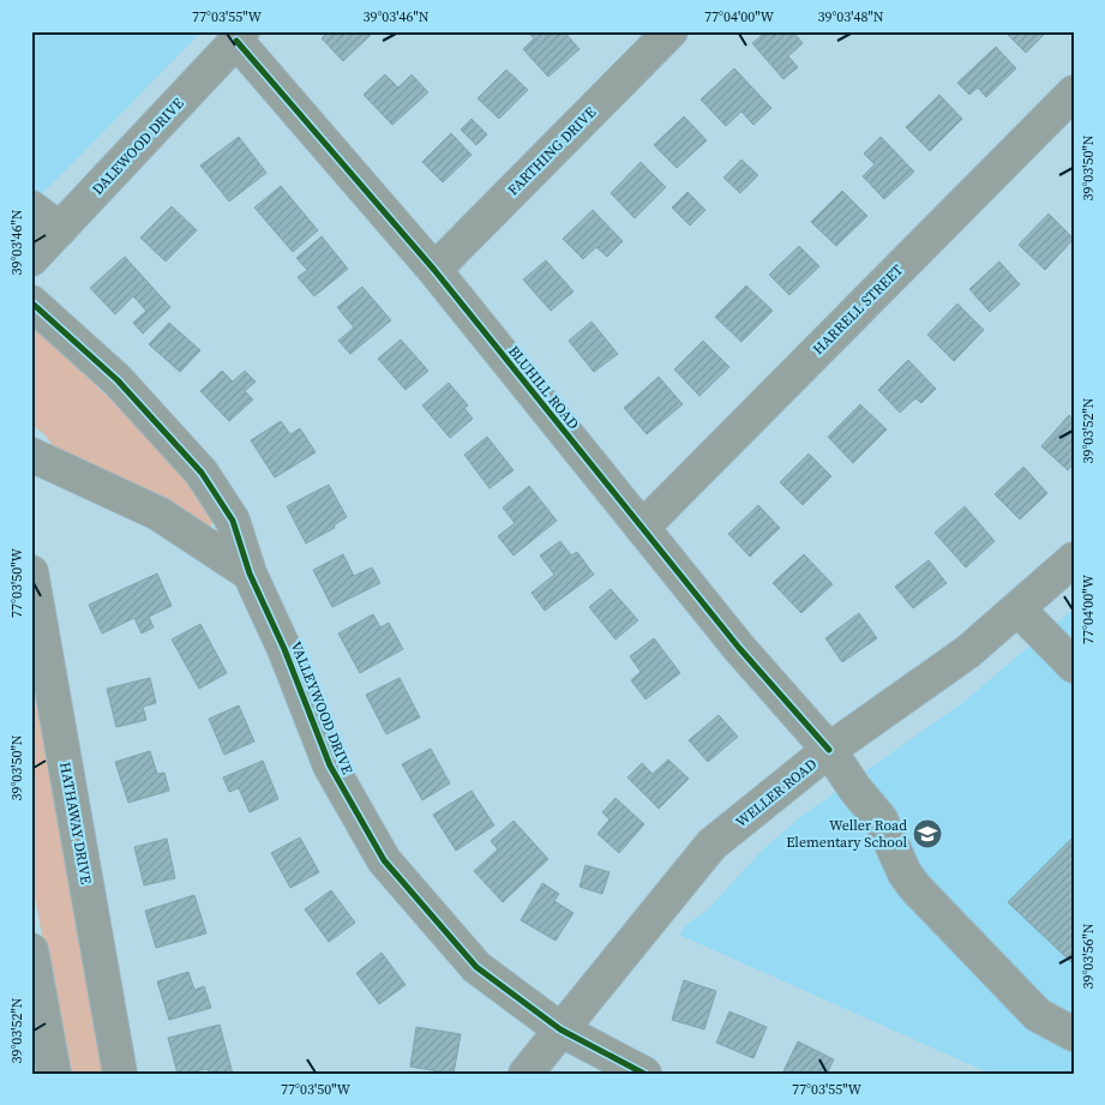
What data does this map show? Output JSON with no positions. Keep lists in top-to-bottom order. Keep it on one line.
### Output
{"streets":{"street":["DALEWOOD DRIVE","FARTHING DRIVE","HARRELL STREET","BLUHILL ROAD","VALLEYWOOD DRIVE","WELLER ROAD","HATHAWAY DRIVE"]},"crossings":[["DALEWOOD DRIVE","BLUHILL ROAD"],["FARTHING DRIVE","BLUHILL ROAD"],["HARRELL STREET","BLUHILL ROAD"],["BLUHILL ROAD","WELLER ROAD"],["VALLEYWOOD DRIVE","WELLER ROAD"]],"places":{"school or university":["Weller Road Elementary School"]},"coordinates":["77°03'55\"W","39°03'46\"N","77°04'00\"W","39°03'48\"N","39°03'50\"N","39°03'52\"N","77°03'50\"W","39°03'56\"N"]}
